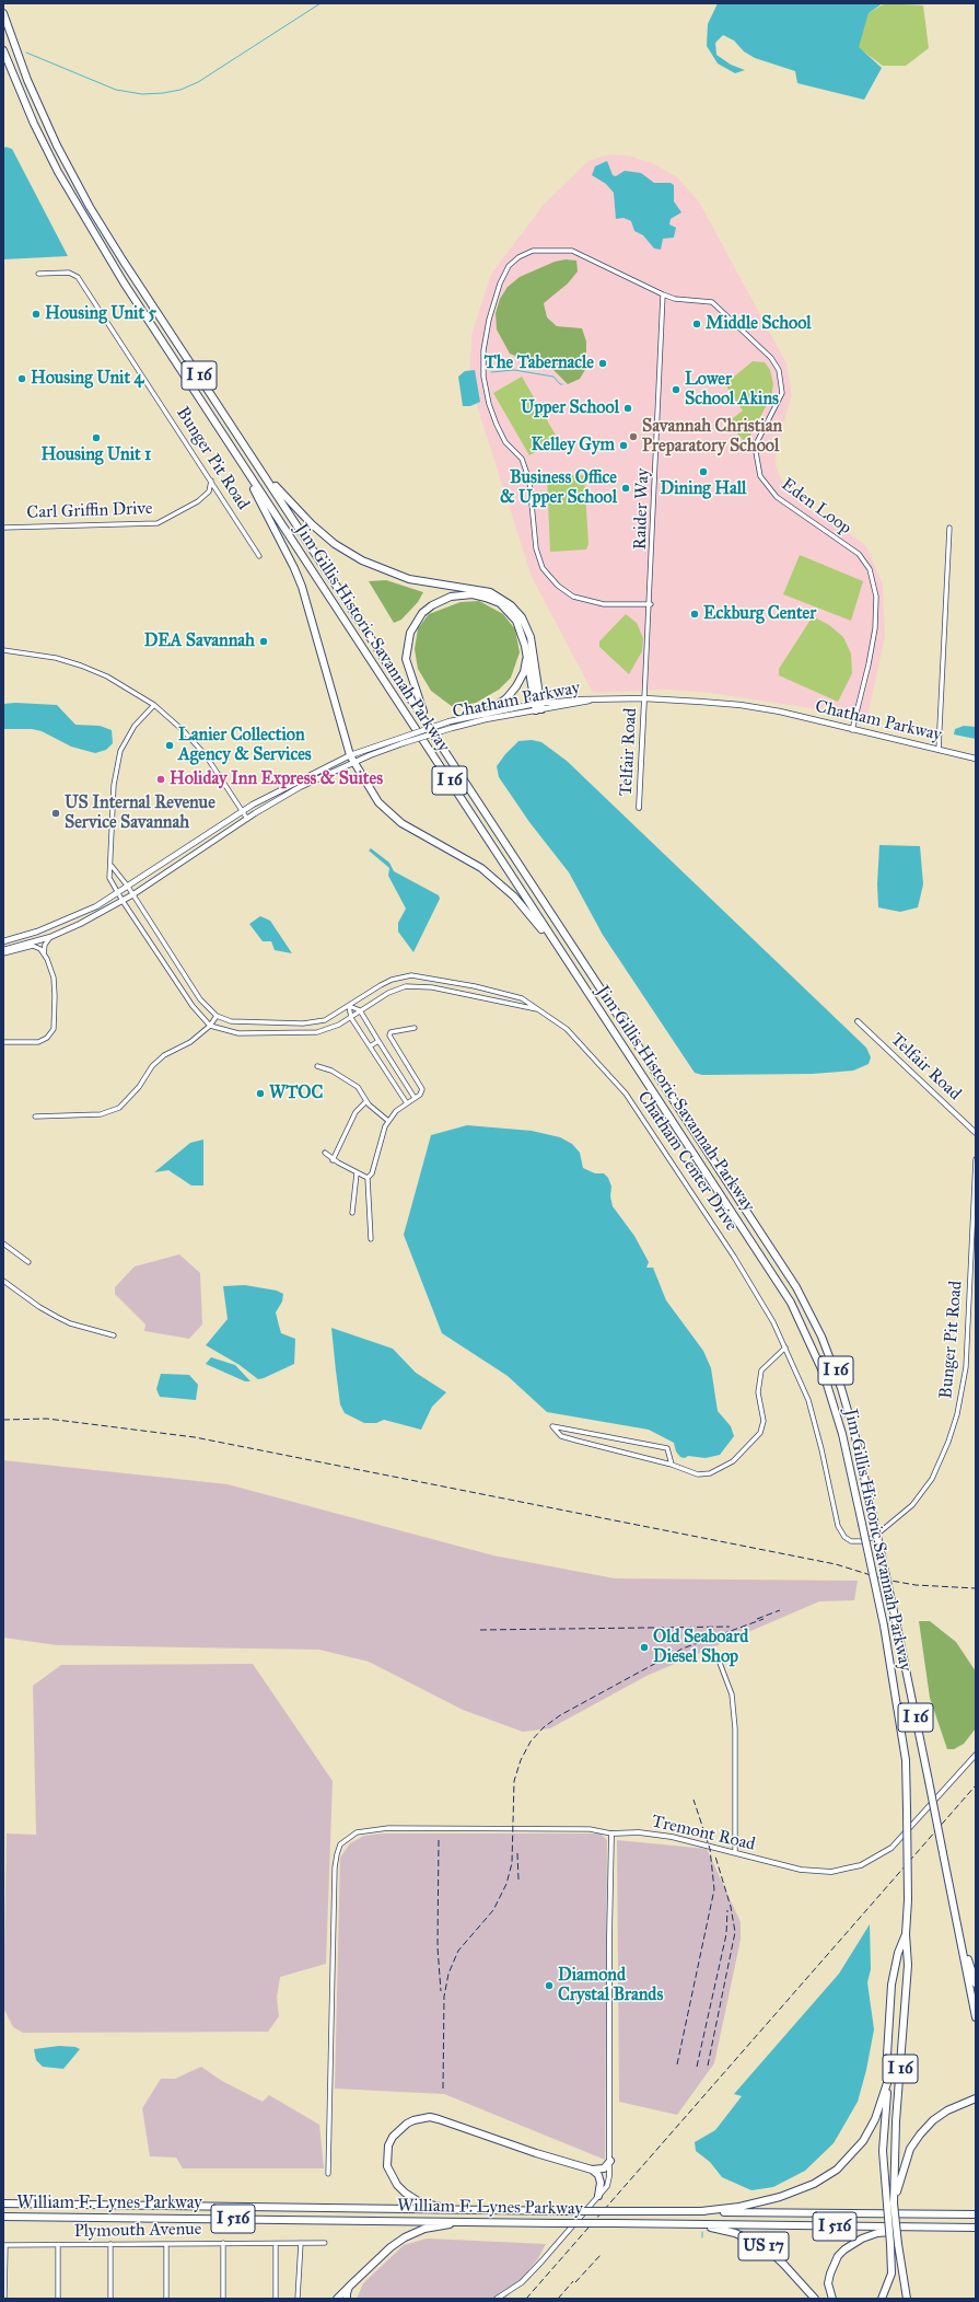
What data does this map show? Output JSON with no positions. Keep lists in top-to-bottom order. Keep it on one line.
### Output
{"streets":{"highway":["I 16","Jim Gillis Historic Savannah Parkway","William F. Lynes Parkway","I 516","US 17"],"main road":["Chatham Parkway"],"street":["Bunger Pit Road","Eden Loop","Raider Way","Carl Griffin Drive","Telfair Road","Chatham Center Drive","Tremont Road","Plymouth Avenue"]},"crossings":[["Bunger Pit Road","Carl Griffin Drive"],["Bunger Pit Road","Chatham Center Drive"],["Eden Loop","Raider Way"],["Eden Loop","Chatham Parkway"],["Raider Way","Chatham Parkway"],["Raider Way","Telfair Road"],["Chatham Parkway","Telfair Road"],["Chatham Parkway","Chatham Center Drive"],["William F. Lynes Parkway","US 17"]],"places":["Housing Unit 5","Middle School","The Tabernacle","Housing Unit 4","Lower School Akins","Upper School","Savannah Christian Preparatory School","Housing Unit 1","Kelley Gym","Dining Hall","Business Office & Upper School","Eckburg Center","DEA Savannah","Lanier Collection Agency & Services","Holiday Inn Express & Suites","US Internal Revenue Service Savannah","WTOC","Old Seaboard Diesel Shop","Diamond Crystal Brands"]}
